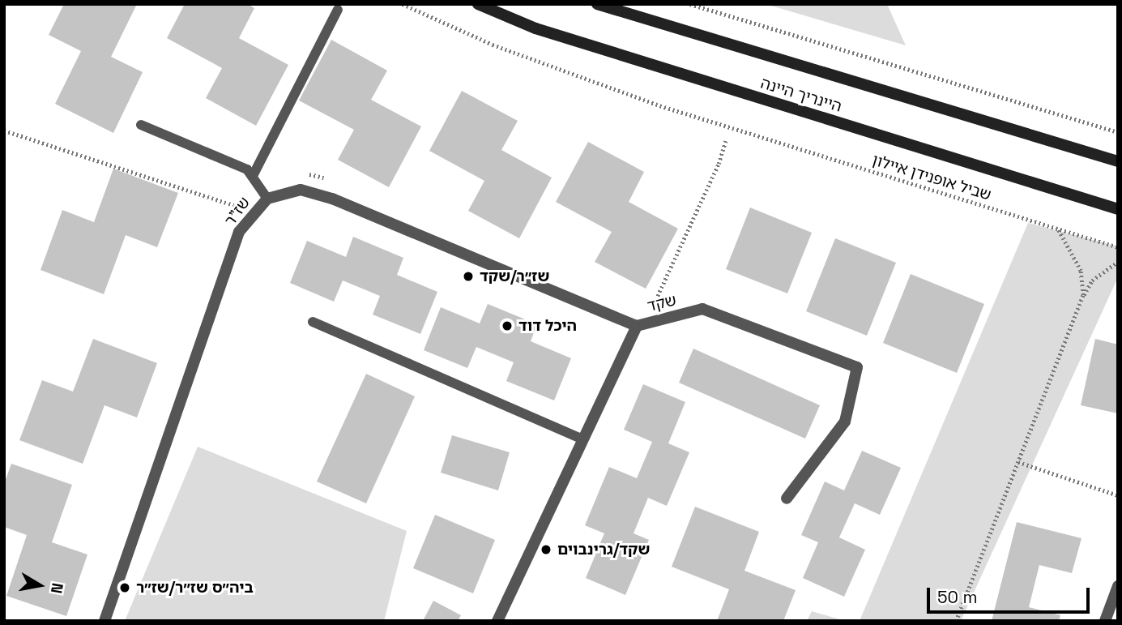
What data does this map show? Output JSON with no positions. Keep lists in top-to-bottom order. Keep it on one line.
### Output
{"streets":{"main road":["היינריך היינה"],"street":["שז\"ר","שקד"],"path":["שביל אופנידן איילון"]},"crossings":[["שז\"ר","שקד"]],"places":["שז״ר/שקד","היכל דוד","שקד/גרינבוים","ביה״ס שז״ר/שז״ר"],"scale_bar":"50 m","north":"right"}
